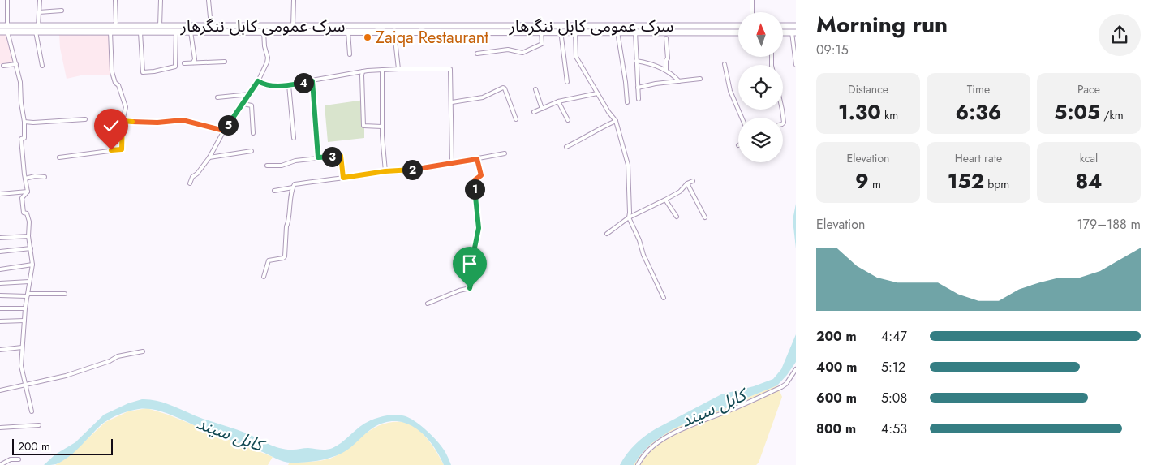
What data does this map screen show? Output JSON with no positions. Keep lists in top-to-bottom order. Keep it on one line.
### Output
{"streets":{"highway":["سرک عمومی کابل ننگرهار"]},"water":["کابل سيند"],"places":["Zaiqa Restaurant"],"scale_bar":"200 m","north":"top","page":{"heading":["Morning run","09:15"],"stats":[["Distance","1.30 km"],["Time","6:36"],["Pace","5:05 /km"],["Elevation","9 m"],["Heart rate","152 bpm"],["kcal","84"]],"pins":["4","5","3","2","1"],"chart":["Elevation","179–188 m"],"list":[{"name":"200 m","note":"4:47"},{"name":"400 m","note":"5:12"},{"name":"600 m","note":"5:08"},{"name":"800 m","note":"4:53"}],"scale":"200 m"}}
